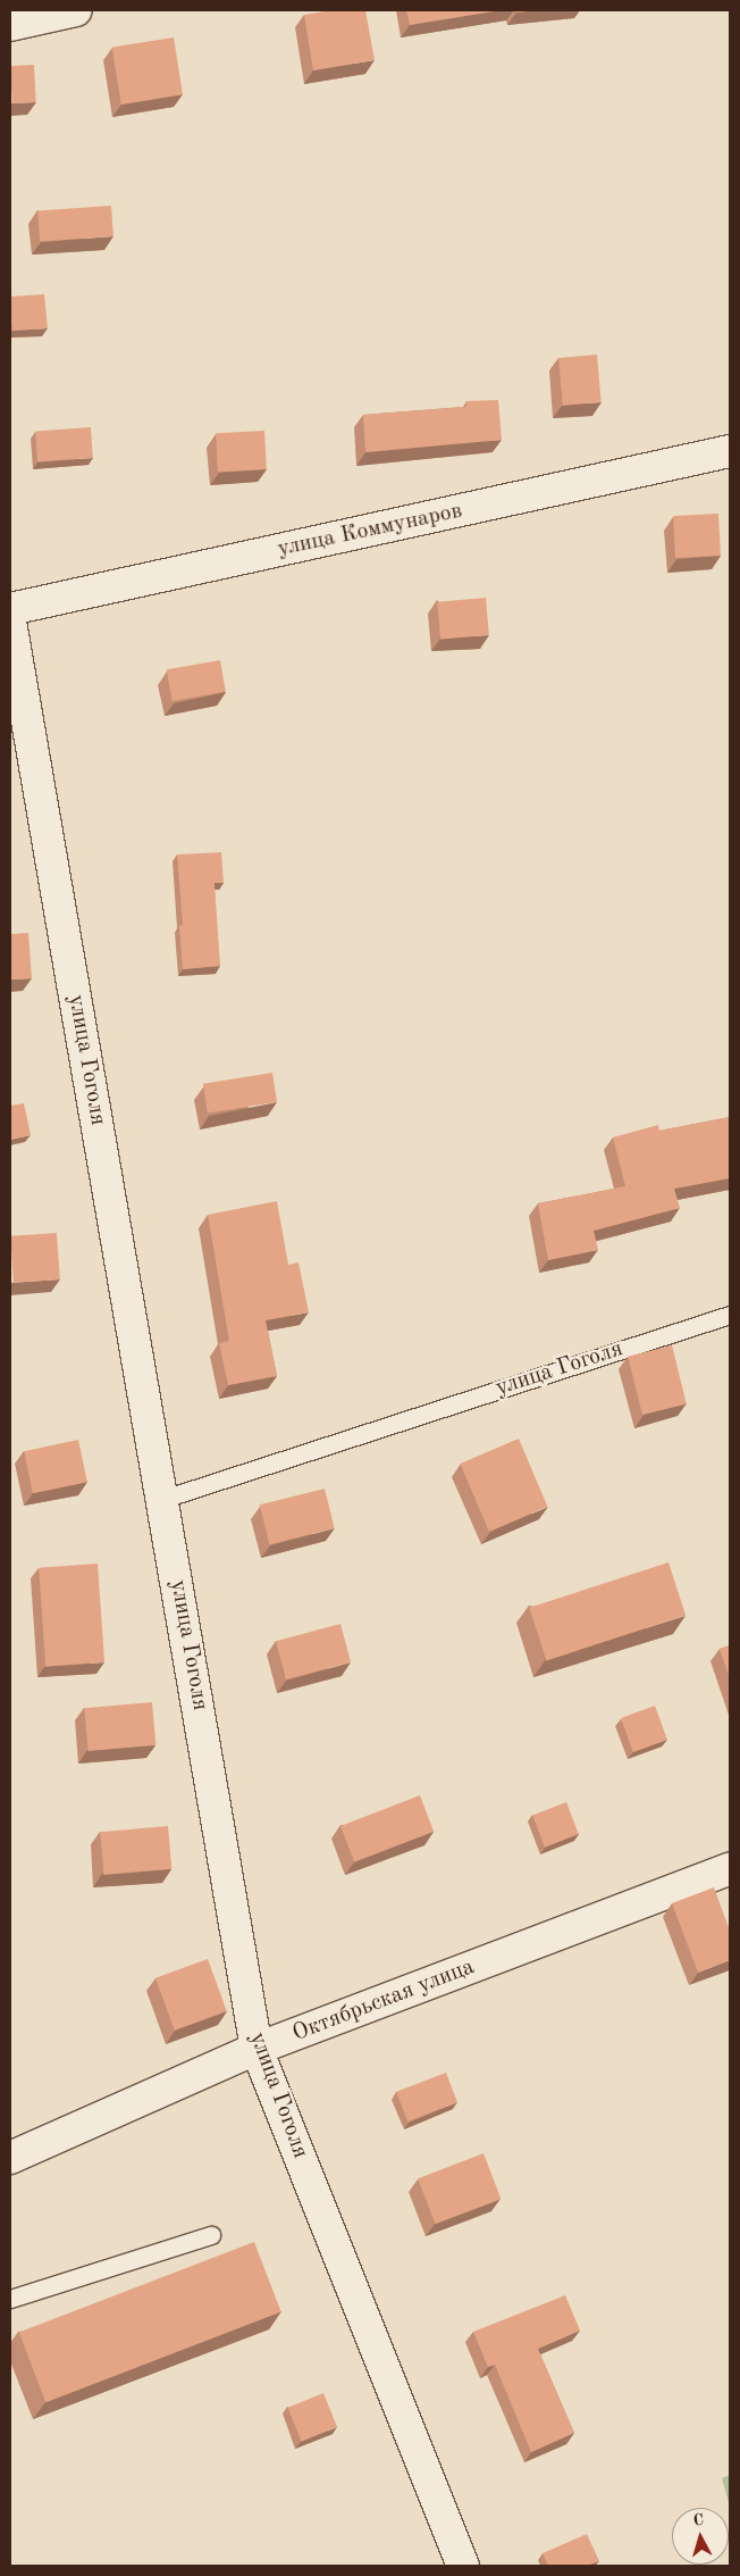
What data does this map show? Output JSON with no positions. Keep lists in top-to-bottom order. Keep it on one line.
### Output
{"streets":{"street":["улица Коммунаров","улица Гоголя","Октябрьская улица"]},"crossings":[["улица Гоголя","Октябрьская улица"]],"north":"top"}
